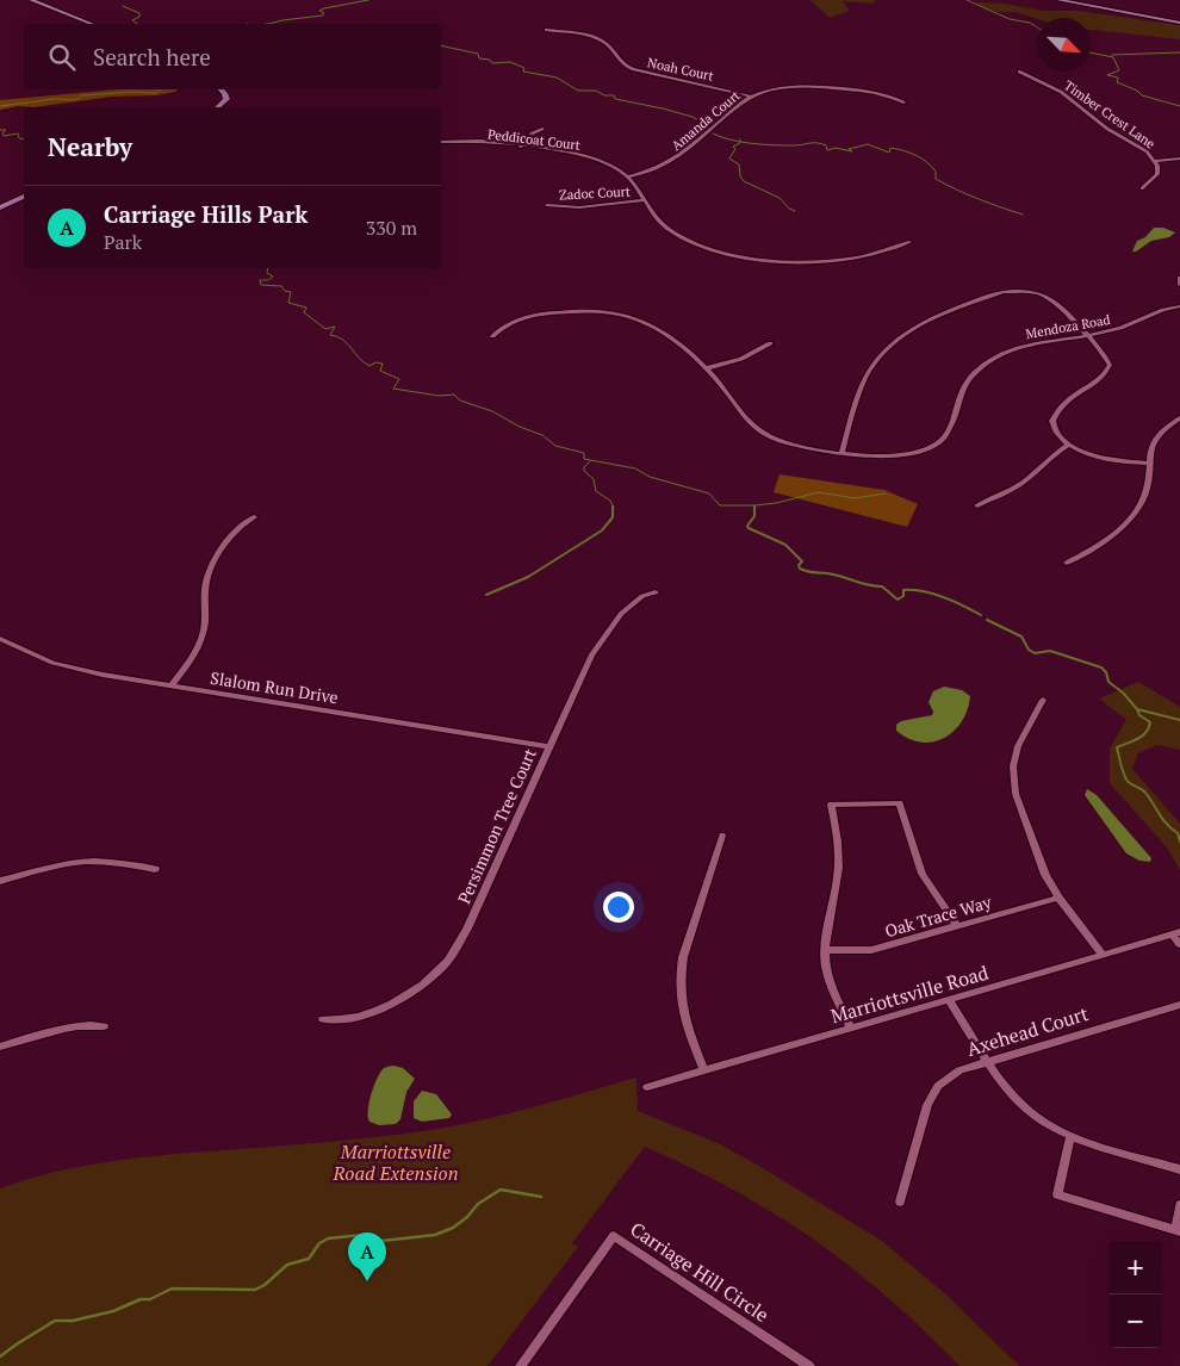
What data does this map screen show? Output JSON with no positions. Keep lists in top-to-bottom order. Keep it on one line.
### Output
{"streets":{"street":["Noah Court","Timber Crest Lane","Amanda Court","Peddicoat Court","Zadoc Court","Mendoza Road","Slalom Run Drive","Persimmon Tree Court","Oak Trace Way","Marriottsville Road","Axehead Court","Carriage Hill Circle"]},"crossings":[["Noah Court","Amanda Court"],["Amanda Court","Peddicoat Court"],["Peddicoat Court","Zadoc Court"],["Slalom Run Drive","Persimmon Tree Court"]],"parks":["Marriottsville Road Extension"],"north":"bottom right","page":{"search":"Search here","heading":"Nearby","list":[{"mark":"A","name":"Carriage Hills Park","note":"Park","value":"330 m"}],"pins":"A","map_buttons":["+","−"]}}
